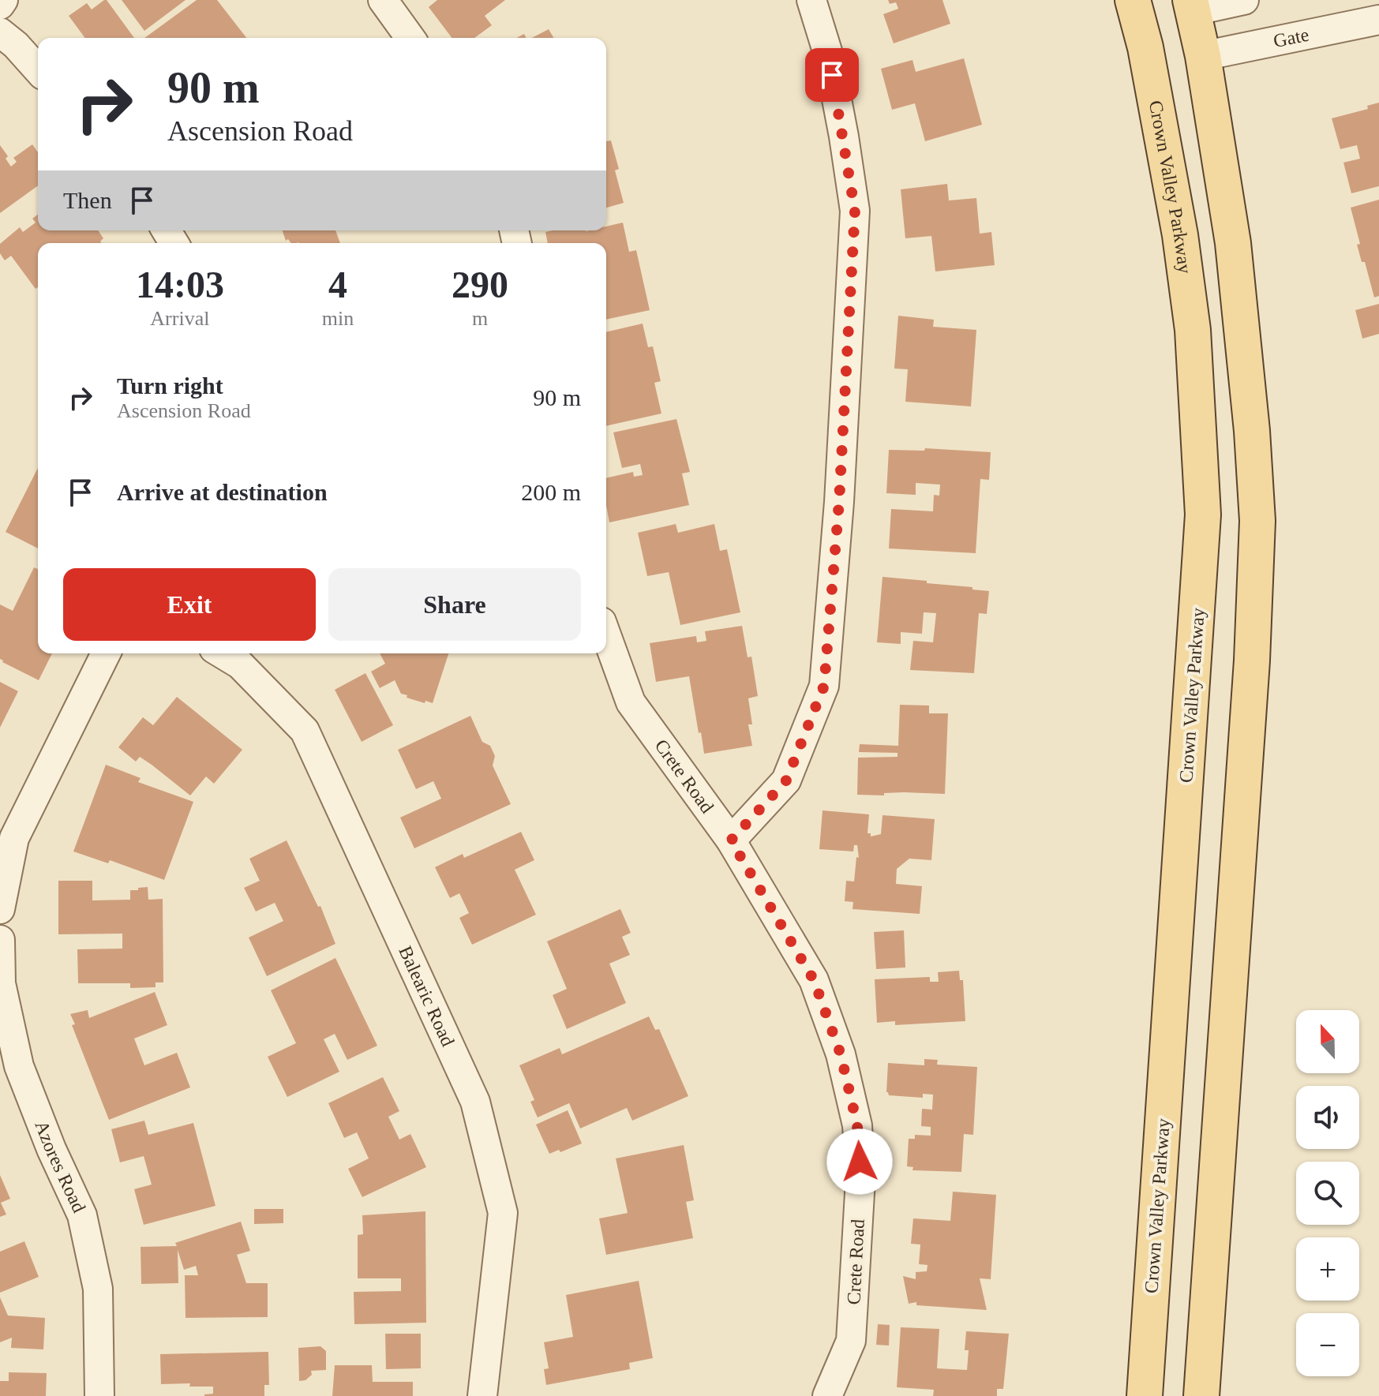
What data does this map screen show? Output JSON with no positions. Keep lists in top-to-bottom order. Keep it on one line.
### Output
{"streets":{"main road":["Crown Valley Parkway"],"street":["Gate","Crete Road","Balearic Road","Azores Road"]},"north":"top","page":{"turn":["90 m","Ascension Road"],"then":"Then","eta":["14:03","Arrival","4","min","290","m"],"list":[{"name":"Turn right","note":"Ascension Road","value":"90 m"},{"name":"Arrive at destination","value":"200 m"}],"buttons":["Exit","Share"],"map_buttons":["+","−"]}}
